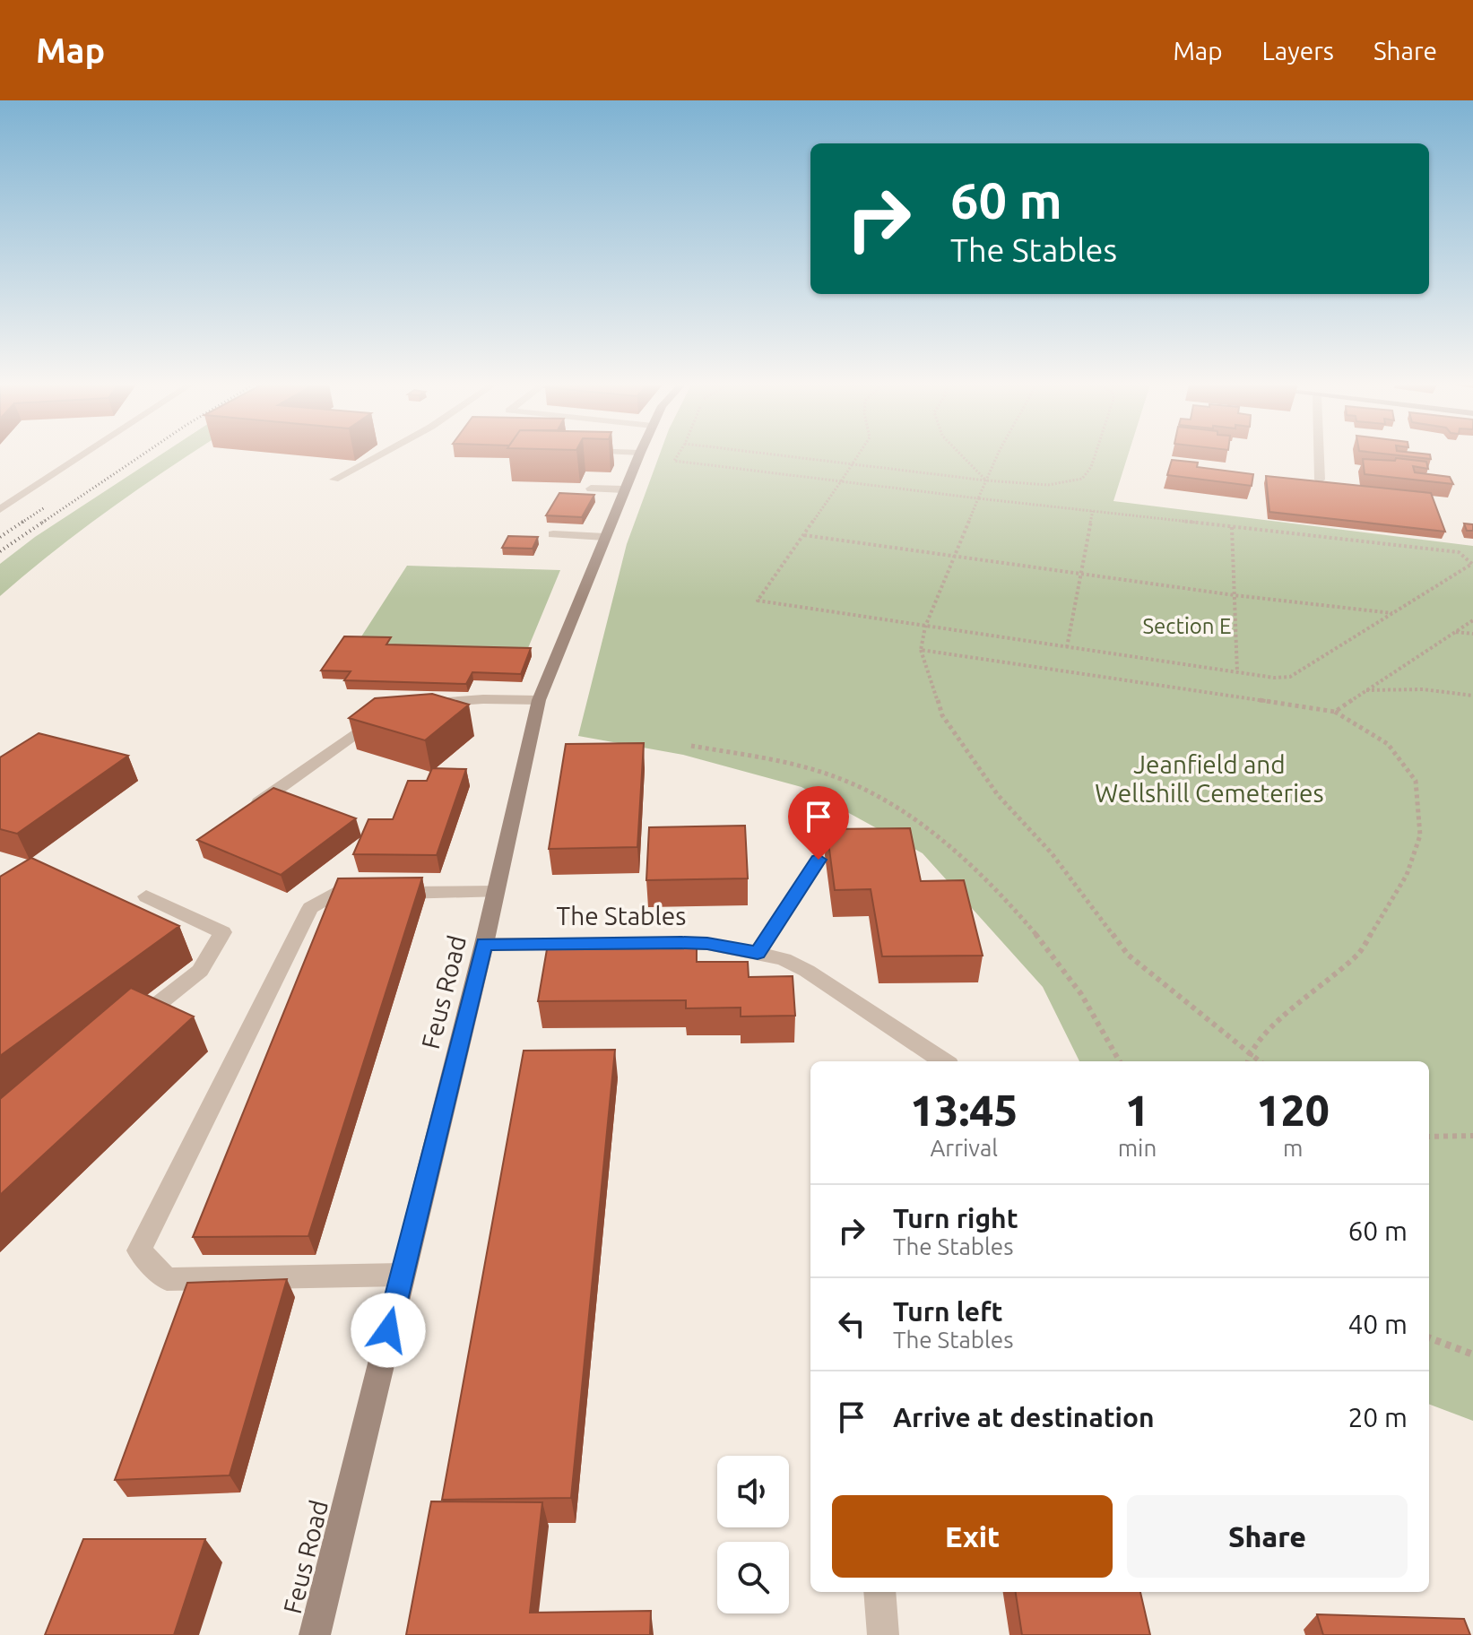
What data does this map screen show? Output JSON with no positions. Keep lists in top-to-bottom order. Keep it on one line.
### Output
{"streets":{"street":["The Stables","Feus Road"]},"crossings":[["The Stables","Feus Road"]],"parks":["Section E","Jeanfield and Wellshill Cemeteries"],"page":{"header":"Map","nav":["Map","Layers","Share"],"turn":["60 m","The Stables"],"eta":["13:45","Arrival","1","min","120","m"],"list":[{"name":"Turn right","note":"The Stables","value":"60 m"},{"name":"Turn left","note":"The Stables","value":"40 m"},{"name":"Arrive at destination","value":"20 m"}],"buttons":["Exit","Share"]}}
